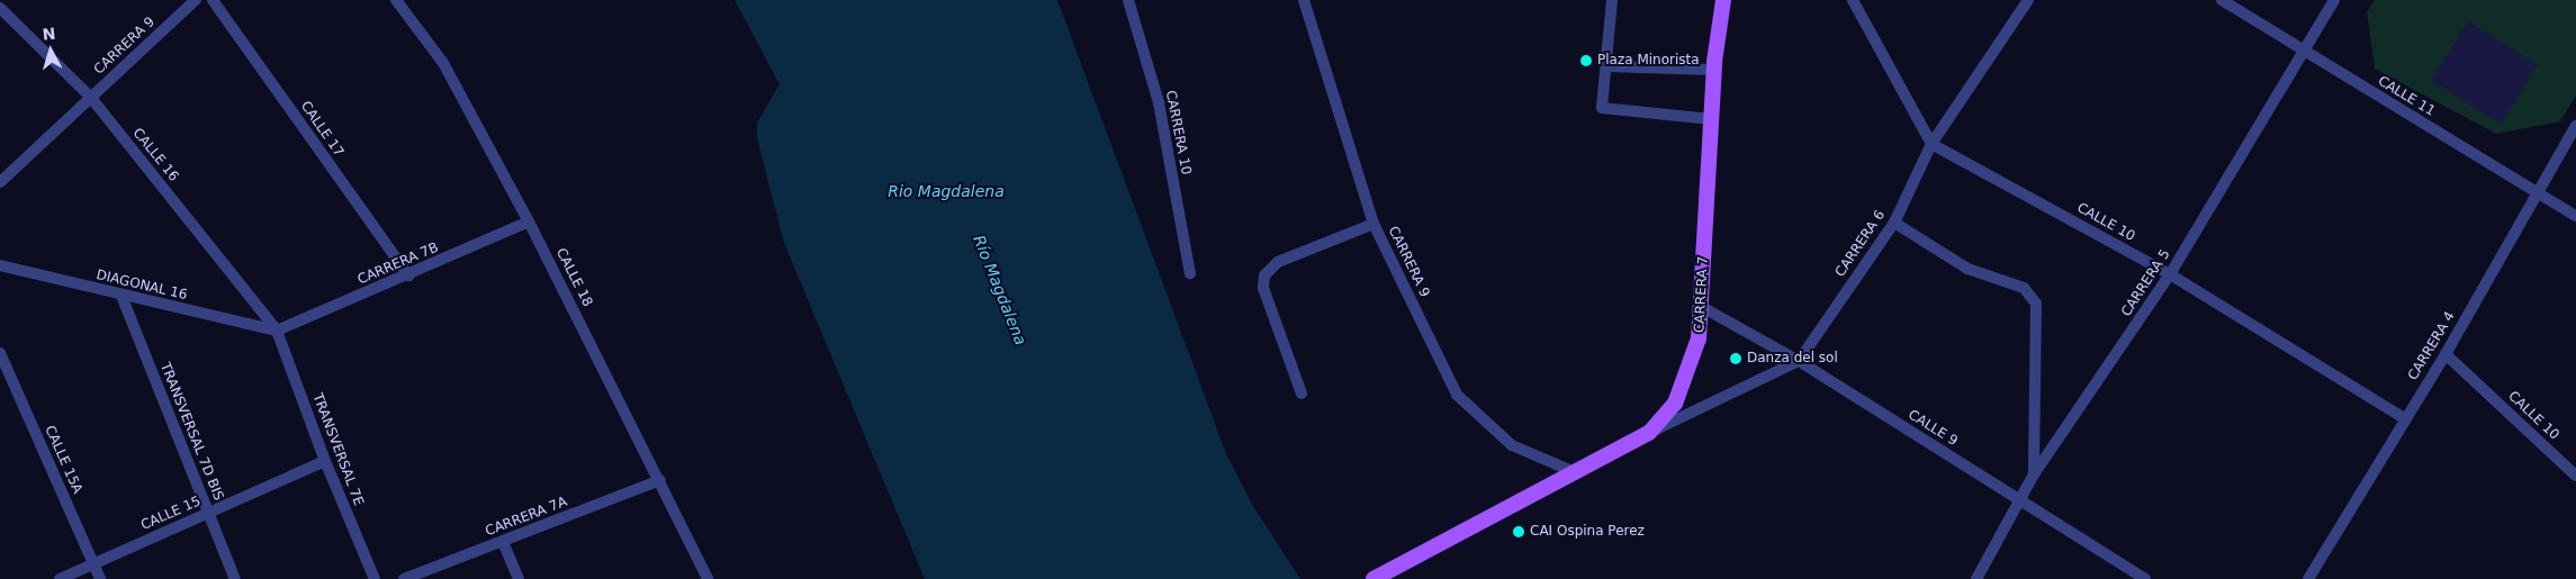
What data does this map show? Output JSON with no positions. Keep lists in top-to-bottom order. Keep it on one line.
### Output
{"streets":{"main road":["CARRERA 7"],"street":["CARRERA 9","CALLE 11","CALLE 17","CARRERA 10","CALLE 16","CALLE 10","CARRERA 6","CARRERA 7B","CALLE 18","CARRERA 5","DIAGONAL 16","CARRERA 4","CALLE 9","TRANSVERSAL 7D BIS","TRANSVERSAL 7E","CALLE 15A","CALLE 15","CARRERA 7A"]},"crossings":[["CARRERA 9","CALLE 16"],["CARRERA 9","CARRERA 7"],["CALLE 11","CARRERA 5"],["CALLE 11","CARRERA 4"],["CALLE 17","CARRERA 7B"],["CALLE 16","CARRERA 7B"],["CALLE 16","DIAGONAL 16"],["CALLE 16","TRANSVERSAL 7E"],["CALLE 10","CARRERA 6"],["CALLE 10","CARRERA 5"],["CALLE 10","CARRERA 4"],["CARRERA 6","CARRERA 7"],["CARRERA 6","CALLE 9"],["CARRERA 7B","CALLE 18"],["CARRERA 7B","DIAGONAL 16"],["CARRERA 7B","TRANSVERSAL 7E"],["CALLE 18","CARRERA 7A"],["CARRERA 5","CALLE 9"],["DIAGONAL 16","TRANSVERSAL 7D BIS"],["DIAGONAL 16","TRANSVERSAL 7E"],["CARRERA 7","CALLE 9"],["TRANSVERSAL 7D BIS","CALLE 15"],["TRANSVERSAL 7E","CALLE 15"],["CALLE 15A","CALLE 15"]],"water":["Rio Magdalena","Río Magdalena"],"places":["Plaza Minorista","Danza del sol","CAI Ospina Perez"],"north":"top"}
